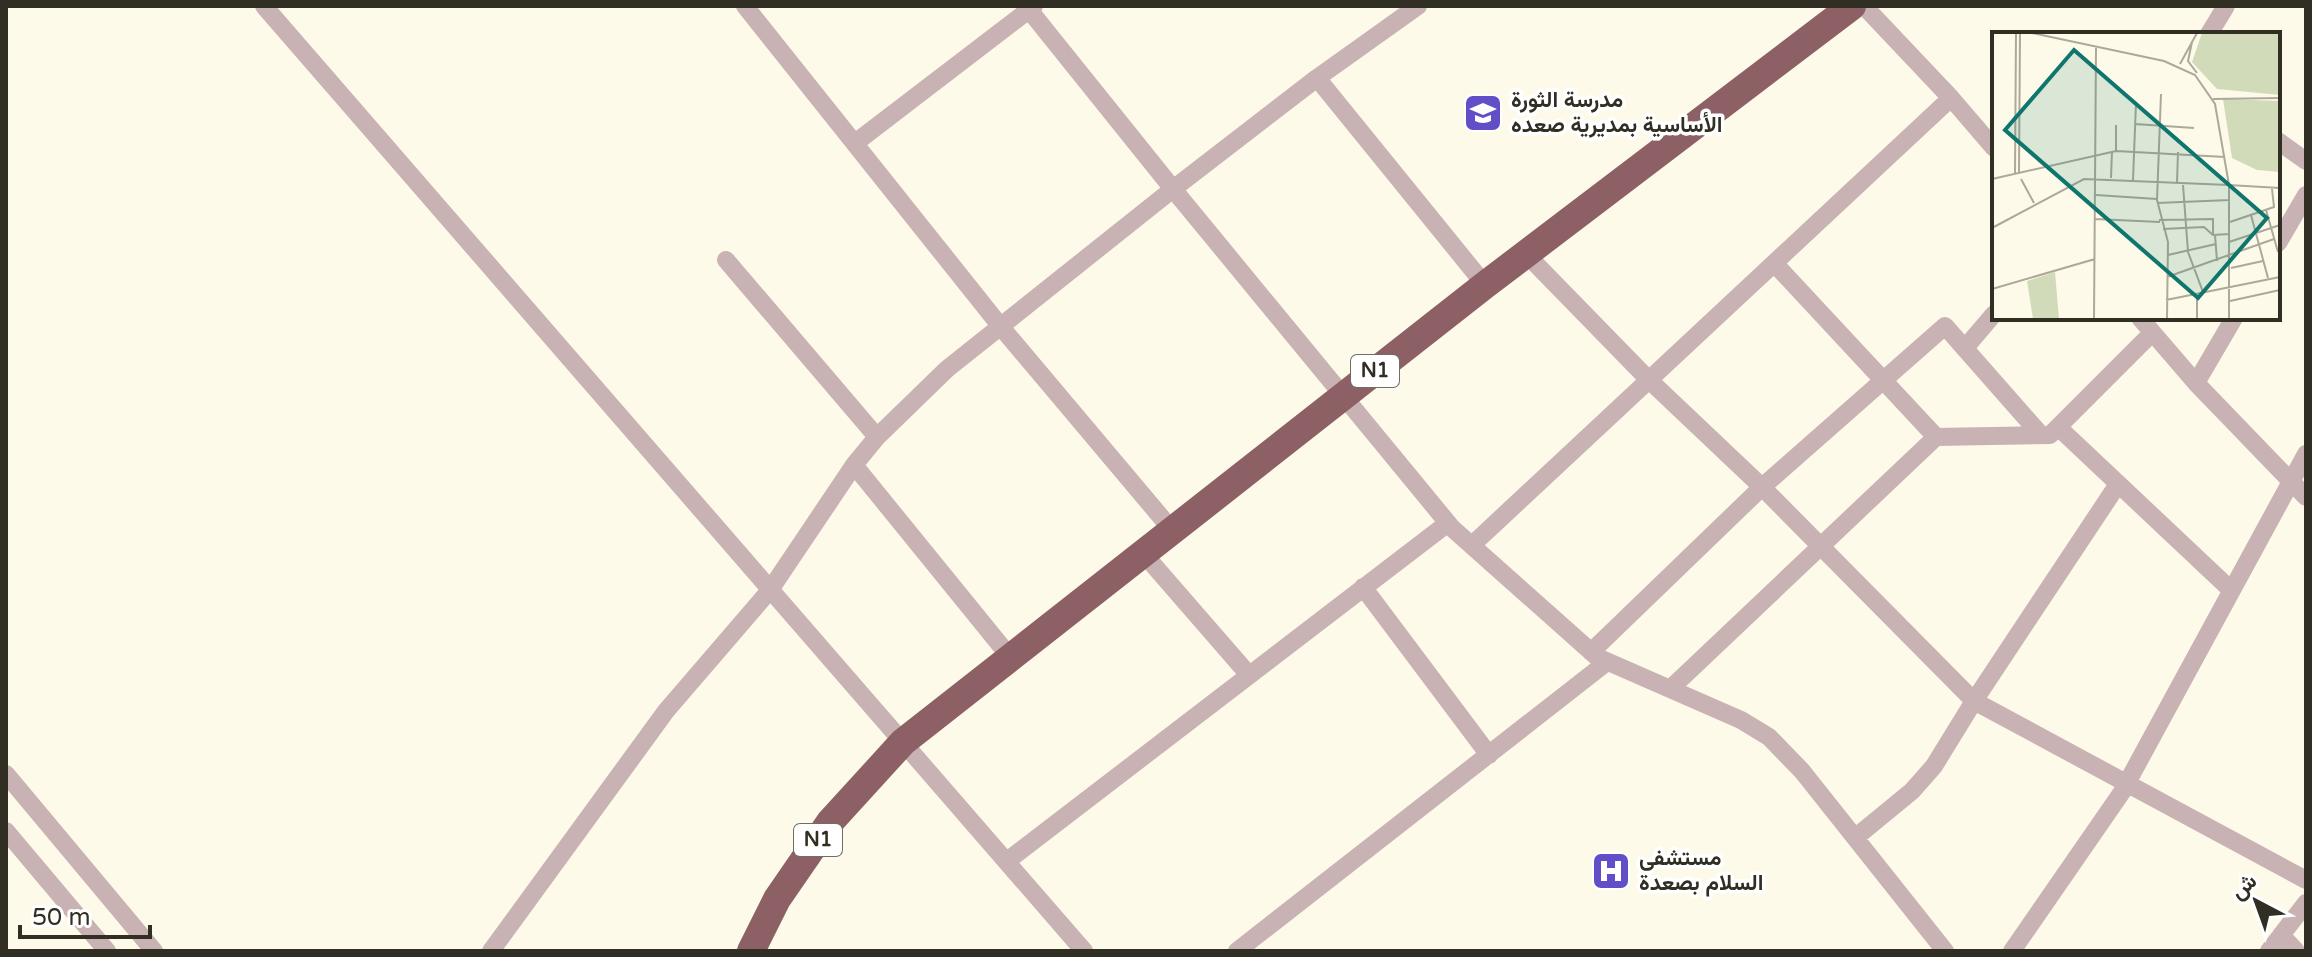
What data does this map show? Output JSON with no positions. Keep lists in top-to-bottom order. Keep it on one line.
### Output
{"streets":{"highway":["N1"]},"places":{"school or university":["مدرسة الثورة الأساسية بمديرية صعده"],"hospital":["مستشفى السلام بصعدة"]},"scale_bar":"50 m","north":"top left"}
